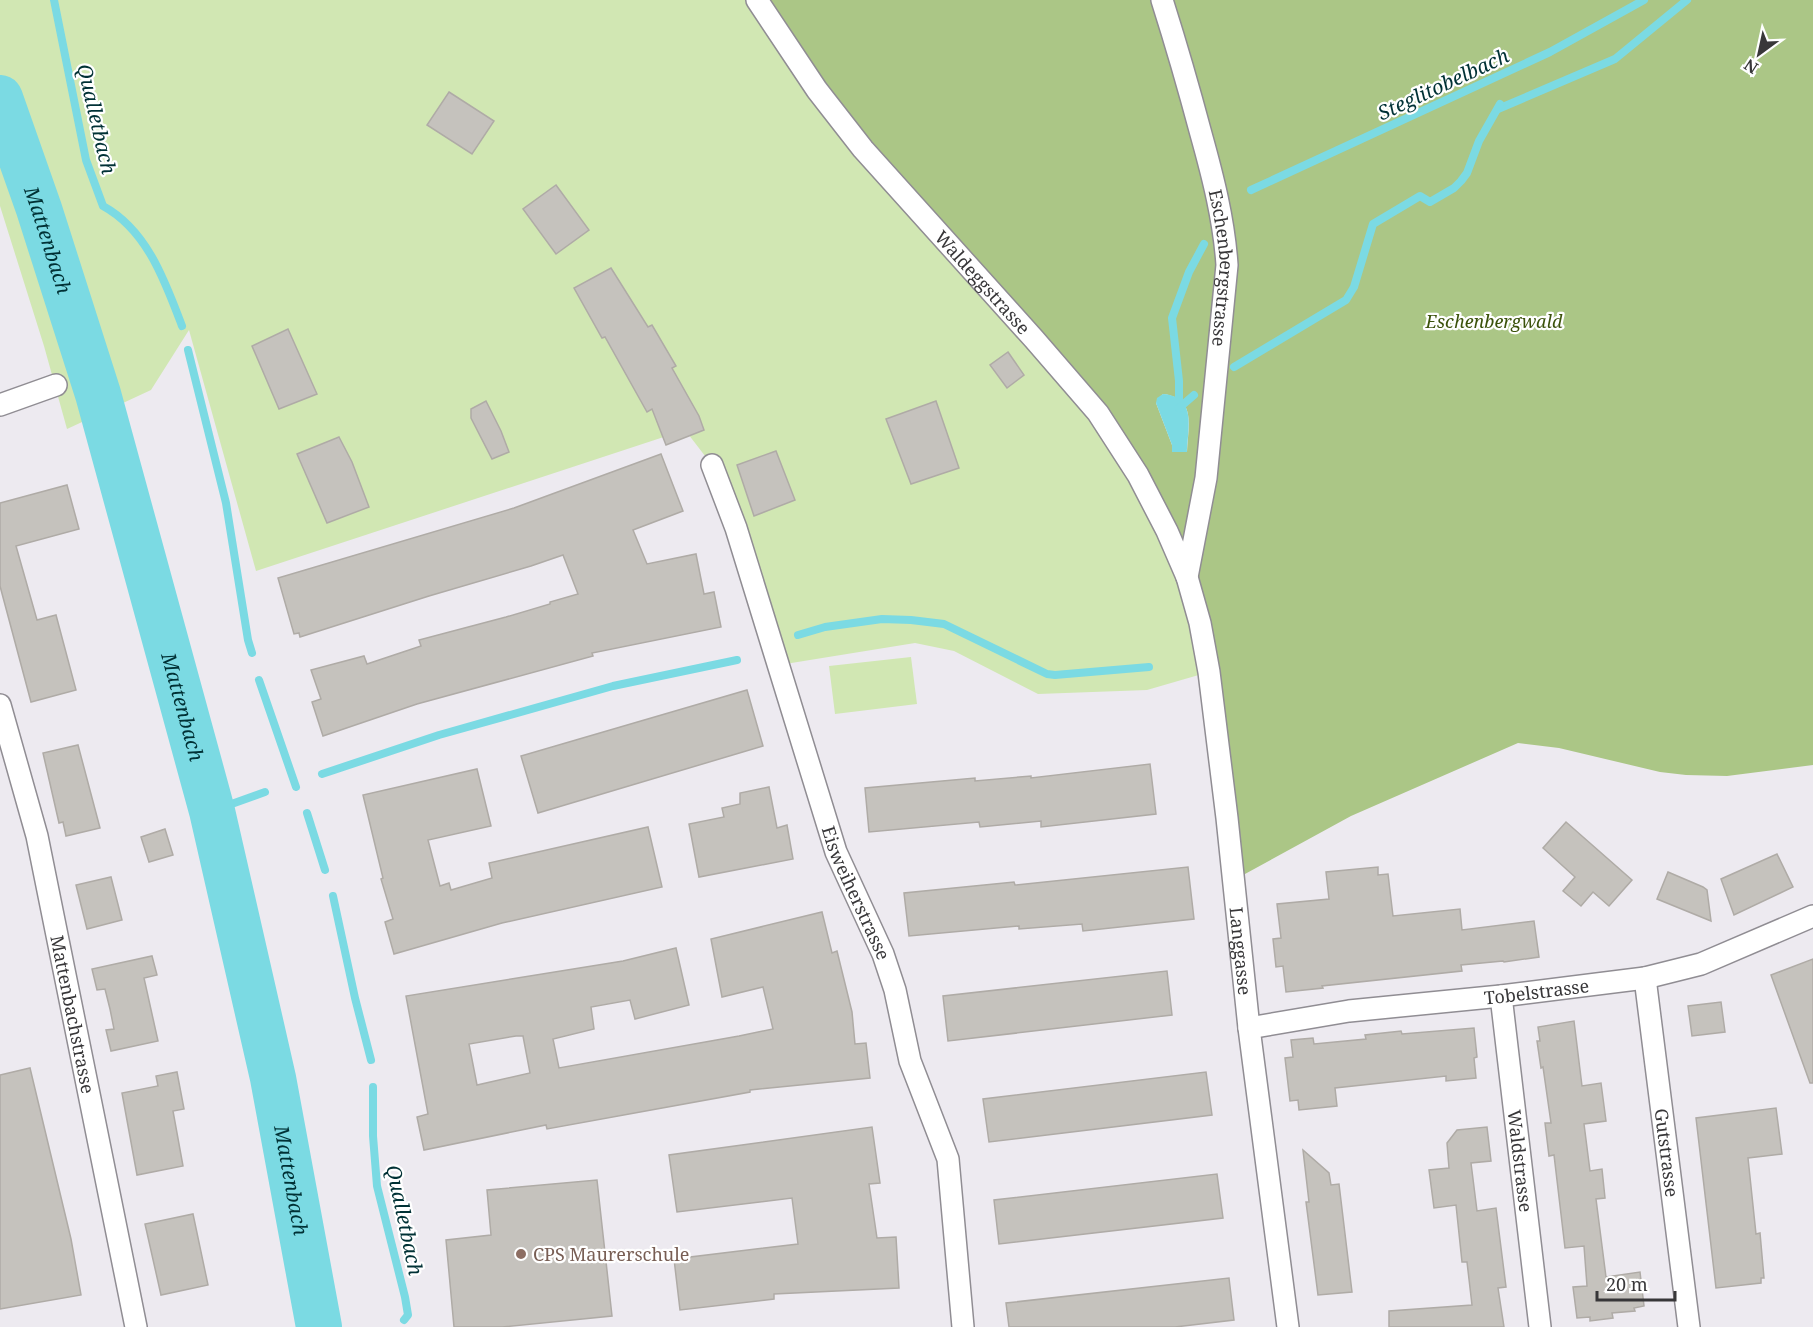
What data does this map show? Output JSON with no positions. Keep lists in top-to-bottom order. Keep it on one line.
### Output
{"streets":{"street":["Eschenbergstrasse","Waldeggstrasse","Eisweiherstrasse","Langgasse","Tobelstrasse","Mattenbachstrasse","Gutstrasse","Waldstrasse"]},"crossings":[["Eschenbergstrasse","Waldeggstrasse"],["Eschenbergstrasse","Langgasse"],["Waldeggstrasse","Langgasse"],["Langgasse","Tobelstrasse"],["Tobelstrasse","Gutstrasse"],["Tobelstrasse","Waldstrasse"]],"water":["Steglitobelbach","Qualletbach","Mattenbach"],"parks":["Eschenbergwald"],"places":["CPS Maurerschule"],"scale_bar":"20 m","north":"bottom left"}
